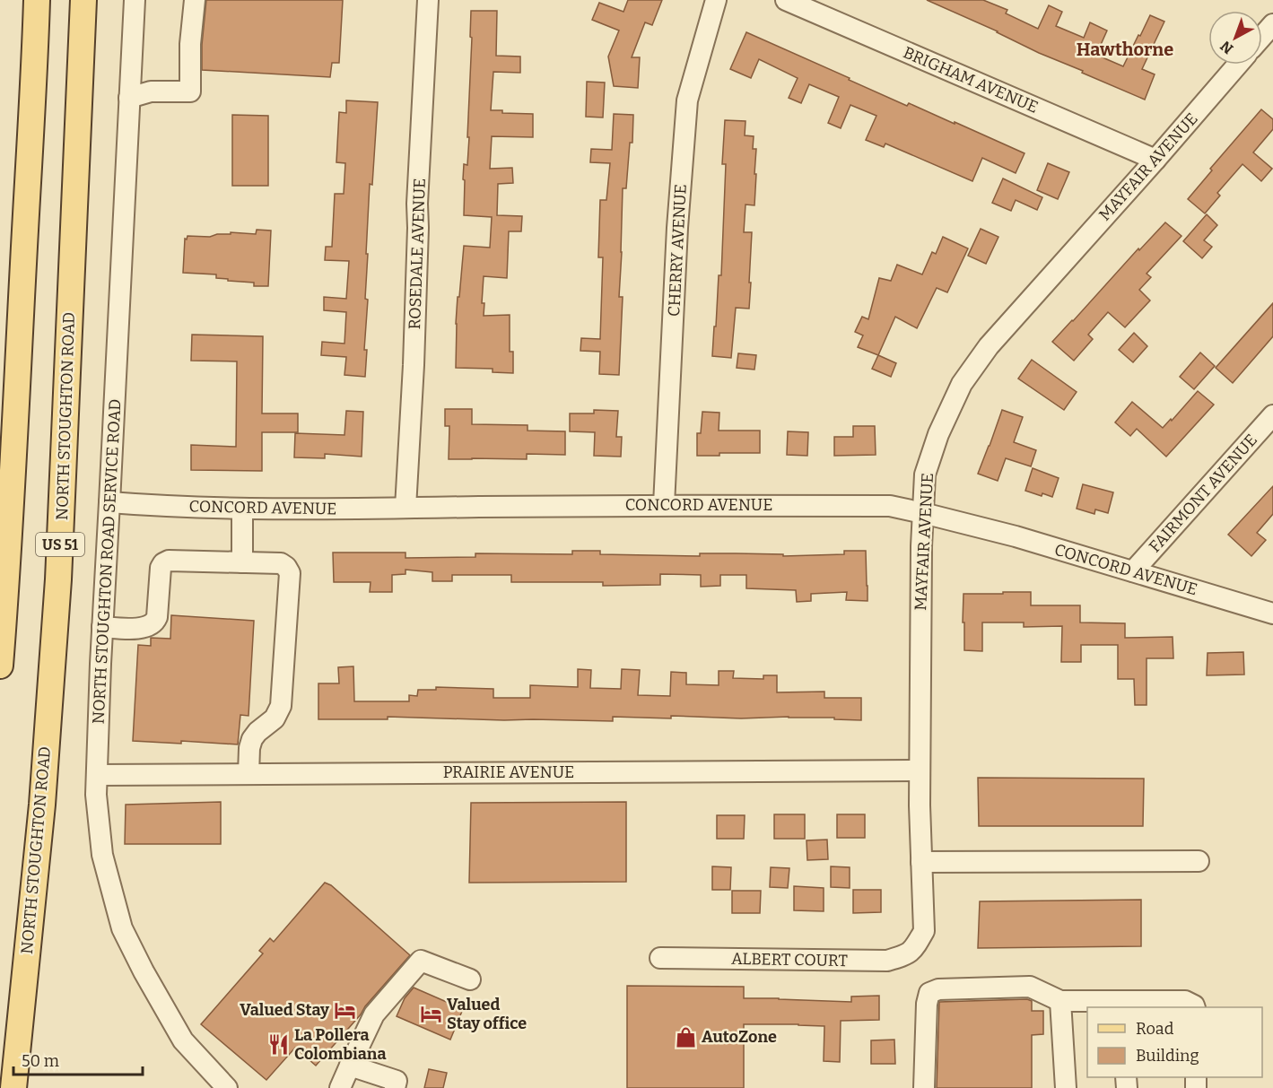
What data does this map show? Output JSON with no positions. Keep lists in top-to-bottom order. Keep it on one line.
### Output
{"streets":{"main road":["NORTH STOUGHTON ROAD","US 51"],"street":["BRIGHAM AVENUE","MAYFAIR AVENUE","CHERRY AVENUE","ROSEDALE AVENUE","FAIRMONT AVENUE","CONCORD AVENUE","NORTH STOUGHTON ROAD SERVICE ROAD","PRAIRIE AVENUE","ALBERT COURT"]},"crossings":[["BRIGHAM AVENUE","MAYFAIR AVENUE"],["MAYFAIR AVENUE","CONCORD AVENUE"],["MAYFAIR AVENUE","PRAIRIE AVENUE"],["MAYFAIR AVENUE","ALBERT COURT"],["CHERRY AVENUE","CONCORD AVENUE"],["ROSEDALE AVENUE","CONCORD AVENUE"],["FAIRMONT AVENUE","CONCORD AVENUE"],["CONCORD AVENUE","NORTH STOUGHTON ROAD SERVICE ROAD"],["NORTH STOUGHTON ROAD SERVICE ROAD","PRAIRIE AVENUE"]],"districts":["Hawthorne"],"places":{"hotel":["Valued Stay","Valued Stay office"],"shop":["AutoZone"],"restaurant":["La Pollera Colombiana"]},"legend":["Road","Building"],"scale_bar":"50 m","north":"bottom left"}
